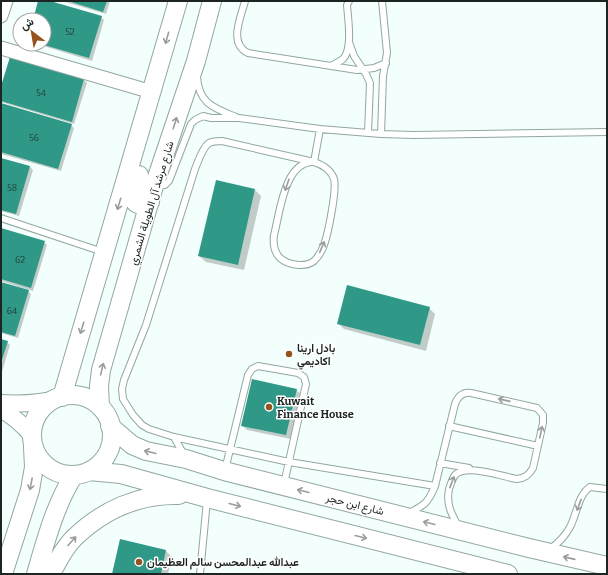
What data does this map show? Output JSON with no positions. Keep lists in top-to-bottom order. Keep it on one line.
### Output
{"streets":{"main road":["شارع مرشد آل الطويلة الشمري","شارع ابن حجر"]},"crossings":[["شارع مرشد آل الطويلة الشمري","شارع ابن حجر"]],"places":["بادل ارينا اكاديمي","Kuwait Finance House","عبدالله عبدالمحسن سالم العظيمان"],"house_numbers":["52","54","56","58","62","64"],"north":"top left"}
